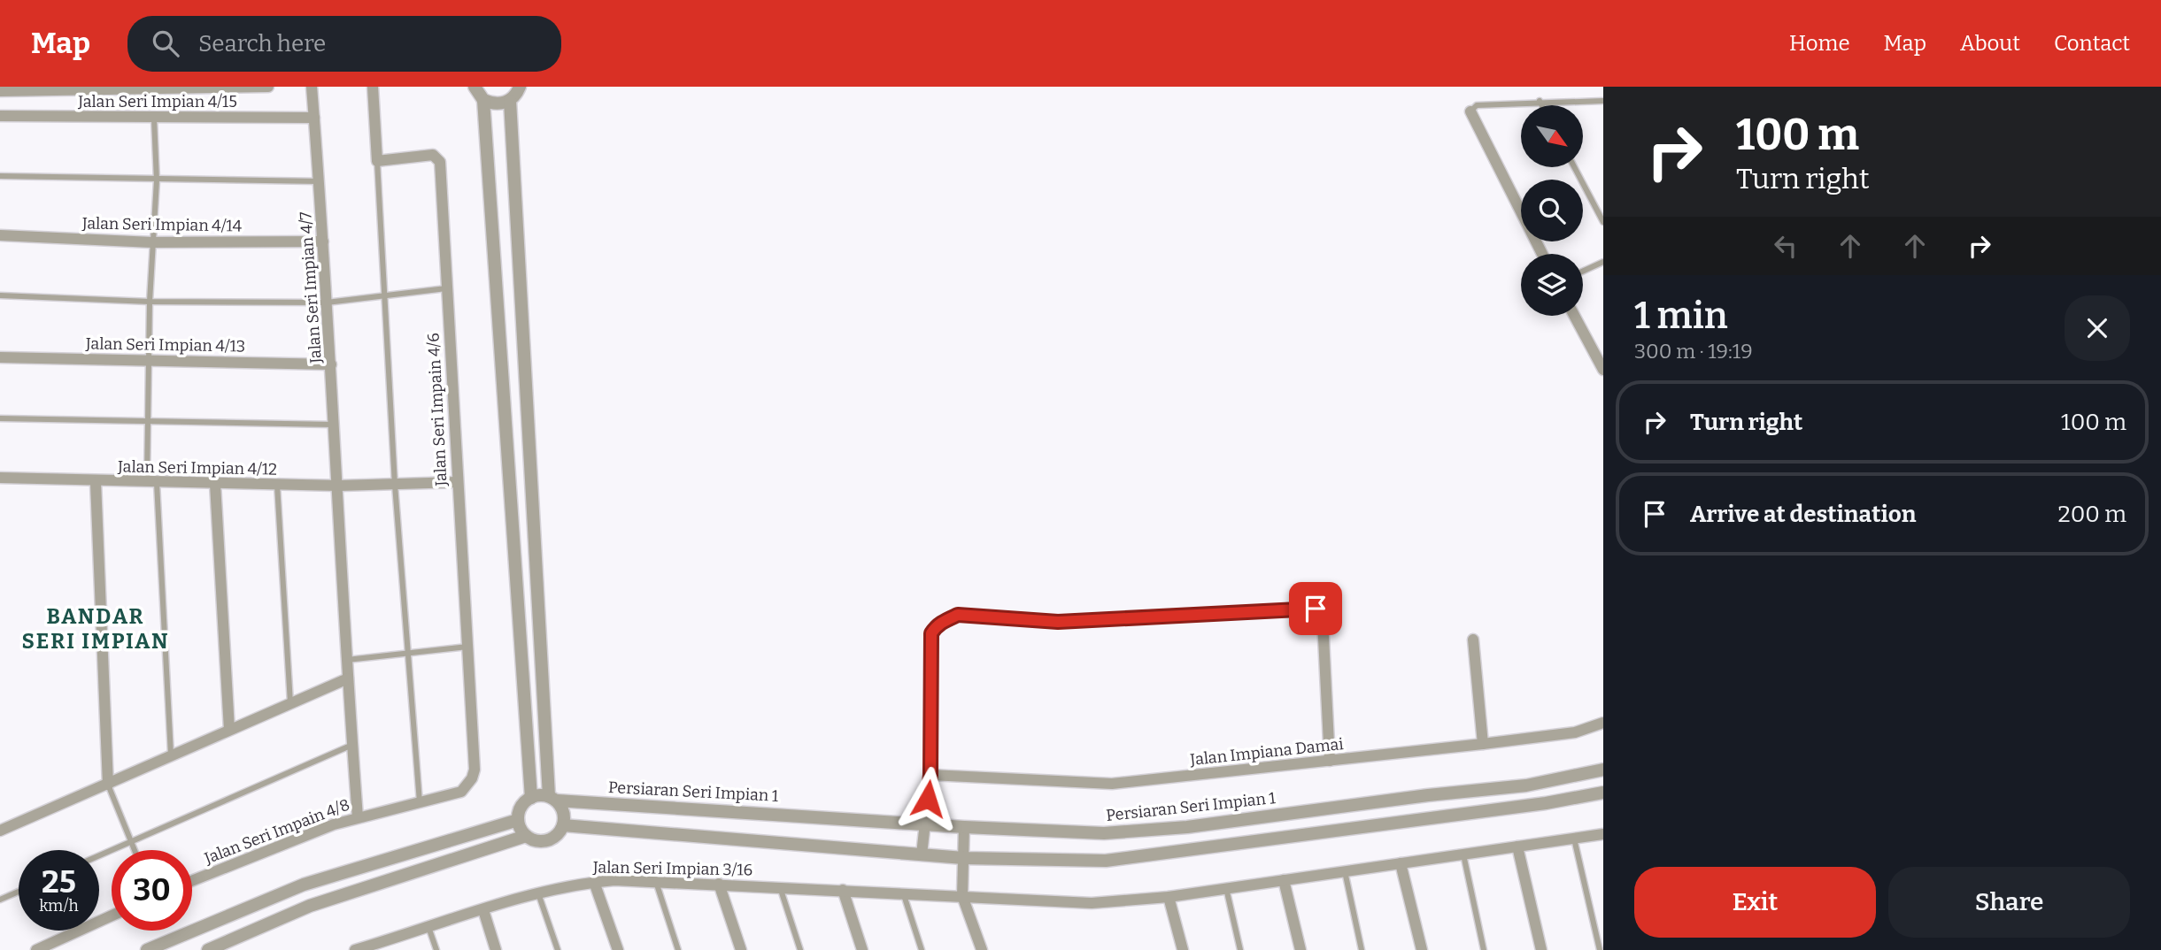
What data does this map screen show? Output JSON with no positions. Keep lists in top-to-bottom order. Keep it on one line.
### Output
{"streets":{"street":["Jalan Seri Impian 4/15","Jalan Seri Impian 4/14","Jalan Seri Impian 4/7","Jalan Seri Impian 4/13","Jalan Seri Impain 4/6","Jalan Seri Impian 4/12","Jalan Impiana Damai","Persiaran Seri Impian 1","Jalan Seri Impain 4/8","Jalan Seri Impian 3/16"]},"crossings":[["Jalan Seri Impian 4/15","Jalan Seri Impian 4/7"],["Jalan Seri Impian 4/14","Jalan Seri Impian 4/7"],["Jalan Seri Impian 4/7","Jalan Seri Impian 4/13"],["Jalan Seri Impian 4/7","Jalan Seri Impian 4/12"],["Jalan Seri Impian 4/7","Jalan Seri Impain 4/8"],["Jalan Seri Impain 4/6","Jalan Seri Impian 4/12"],["Jalan Seri Impain 4/6","Jalan Seri Impain 4/8"]],"districts":["BANDAR SERI IMPIAN"],"north":"bottom right","page":{"header":"Map","search":"Search here","nav":["Home","Map","About","Contact"],"turn":["100 m","Turn right"],"heading":["1 min","300 m · 19:19"],"list":[{"name":"Turn right","value":"100 m"},{"name":"Arrive at destination","value":"200 m"}],"speed":"25 km/h","limit":"30","buttons":["Exit","Share"]}}
